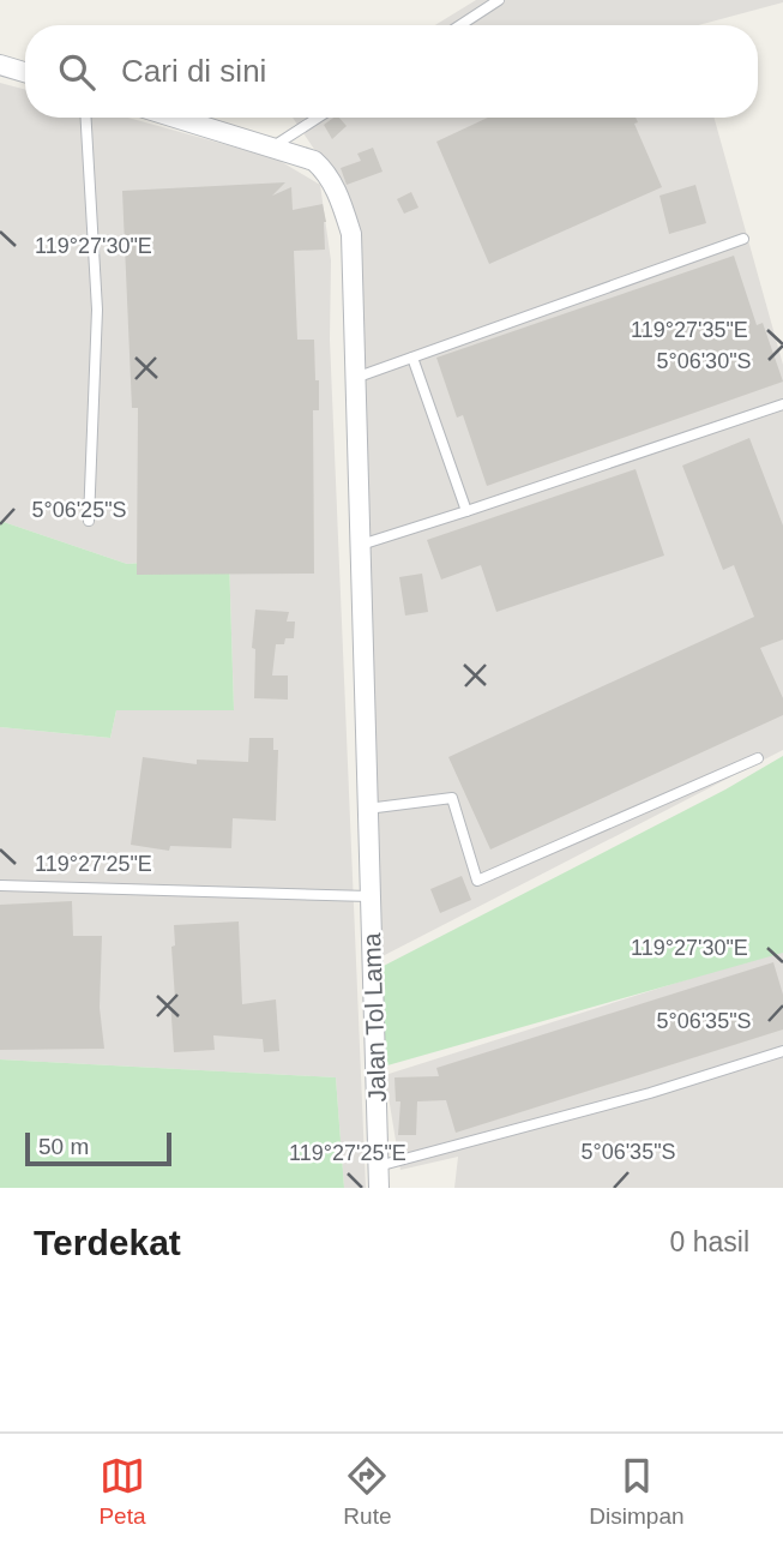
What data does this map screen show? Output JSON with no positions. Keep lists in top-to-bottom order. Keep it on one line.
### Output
{"streets":{"street":["Jalan Tol Lama"]},"scale_bar":"50 m","page":{"search":"Cari di sini","scale":"50 m","heading":["Terdekat","0 hasil"],"nav":["Peta","Rute","Disimpan"]},"coordinates":["119°27'30\"E","119°27'35\"E","5°06'30\"S","5°06'25\"S","119°27'25\"E","5°06'35\"S"]}
